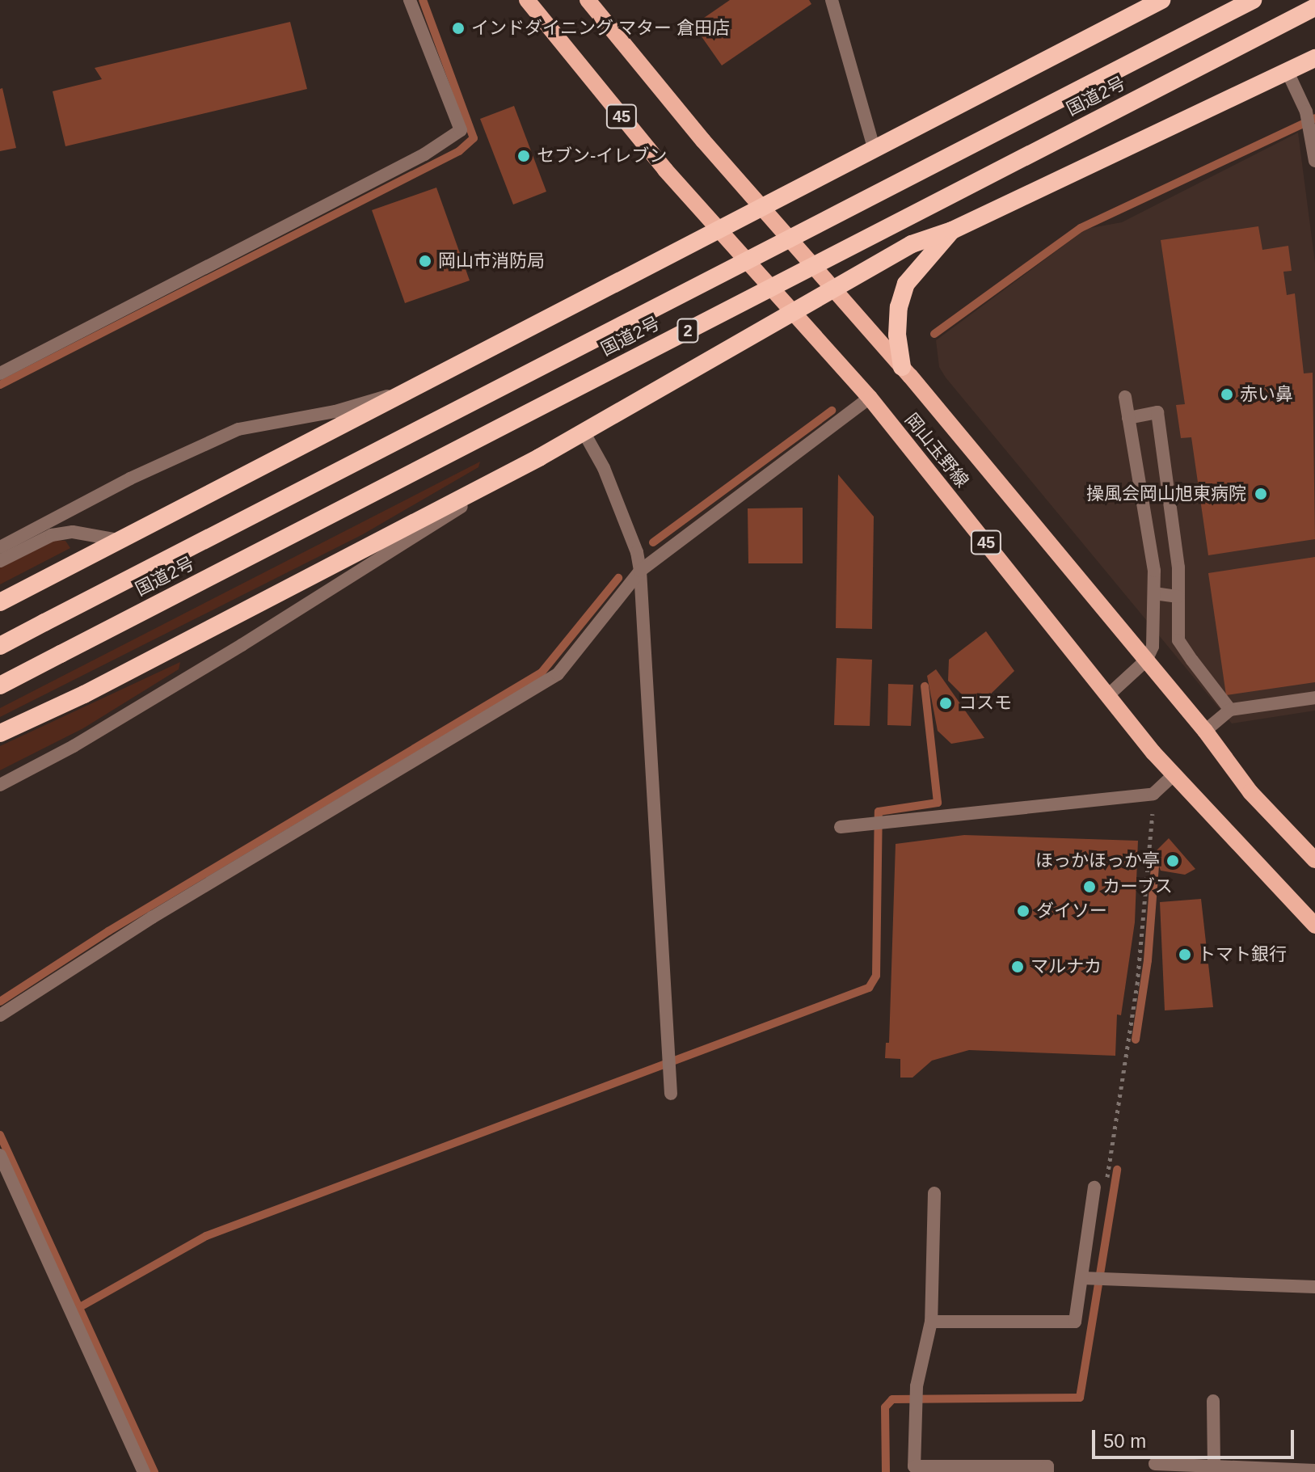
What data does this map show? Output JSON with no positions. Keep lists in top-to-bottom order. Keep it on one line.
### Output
{"streets":{"highway":["国道2号","2"],"main road":["45","岡山玉野線"]},"places":["インドダイニング マター 倉田店","セブン-イレブン","岡山市消防局","赤い鼻","操風会岡山旭東病院","コスモ","ほっかほっか亭","カーブス","ダイソー","トマト銀行","マルナカ"],"scale_bar":"50 m"}
